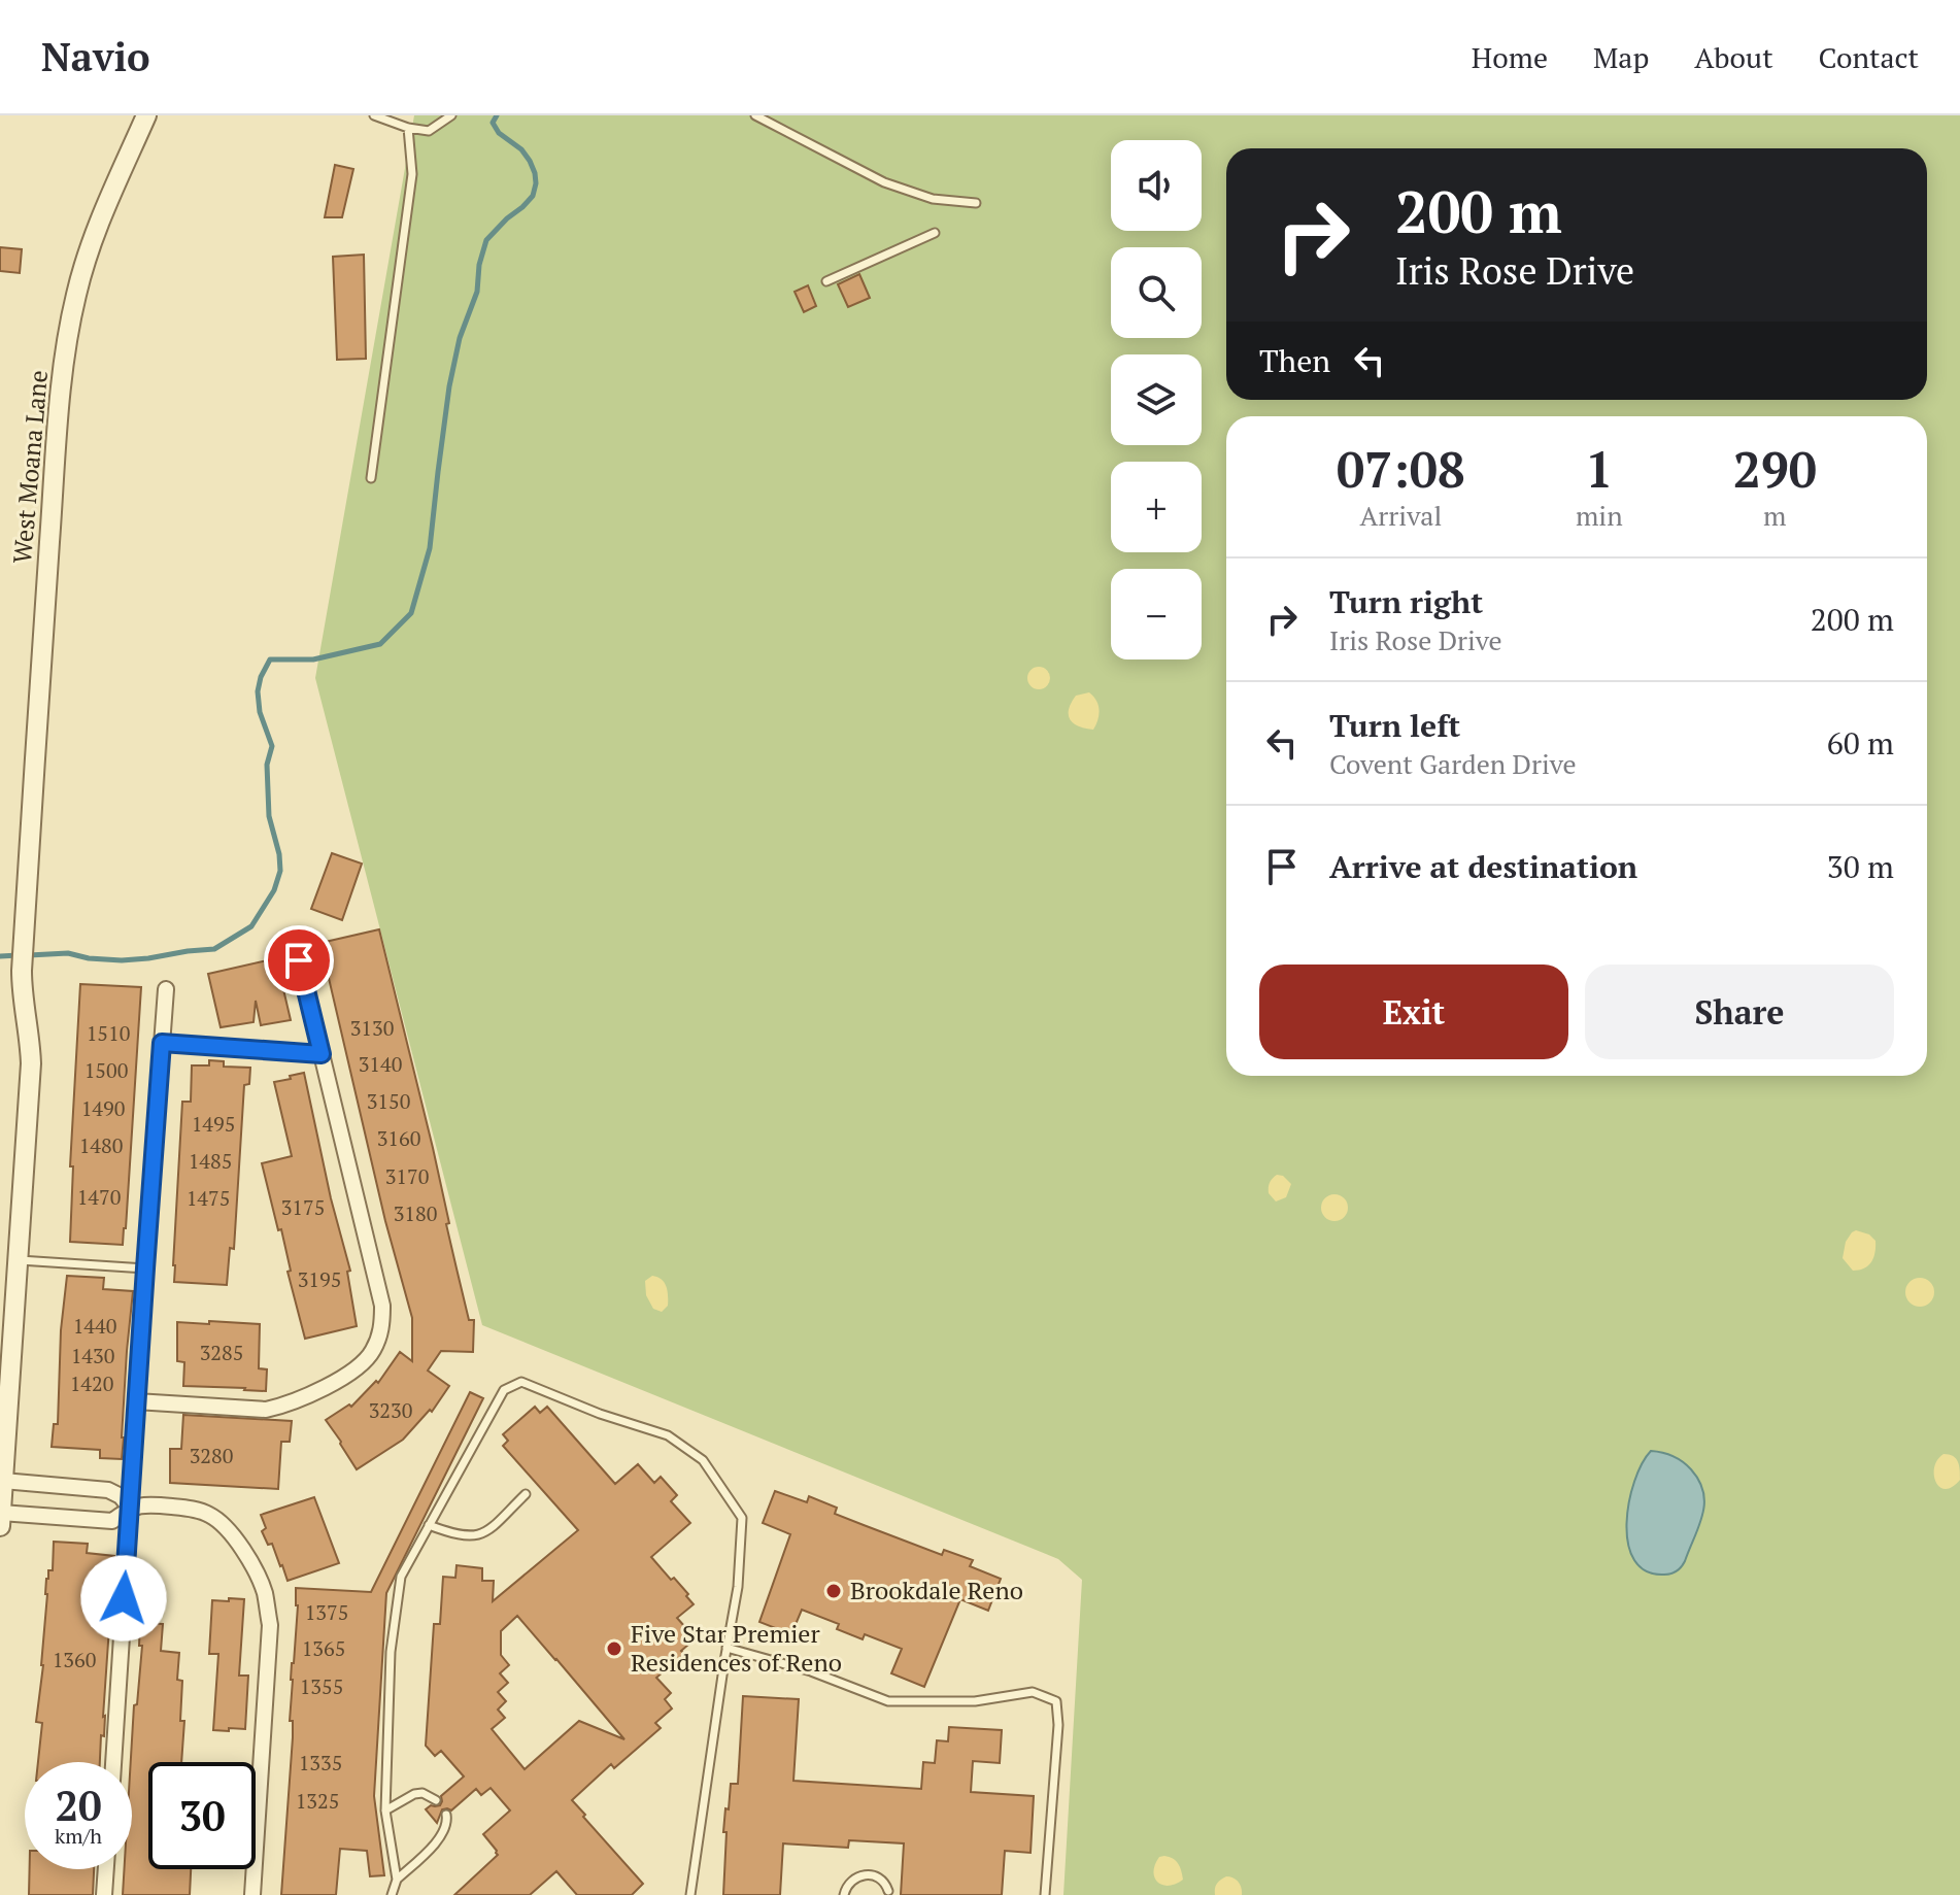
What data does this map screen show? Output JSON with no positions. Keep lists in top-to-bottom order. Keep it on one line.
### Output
{"streets":{"street":["West Moana Lane"]},"places":["Brookdale Reno","Five Star Premier Residences of Reno"],"house_numbers":["3130","1510","3140","1500","3150","1490","1495","3160","1480","1485","3170","1470","1475","3175","3180","3195","1440","3285","1430","1420","3230","3280","1375","1365","1360","1355","1335","1325"],"page":{"header":"Navio","nav":["Home","Map","About","Contact"],"map_buttons":["+","−"],"turn":["200 m","Iris Rose Drive"],"then":"Then","eta":["07:08","Arrival","1","min","290","m"],"list":[{"name":"Turn right","note":"Iris Rose Drive","value":"200 m"},{"name":"Turn left","note":"Covent Garden Drive","value":"60 m"},{"name":"Arrive at destination","value":"30 m"}],"buttons":["Exit","Share"],"speed":"20 km/h","limit":"30"}}
